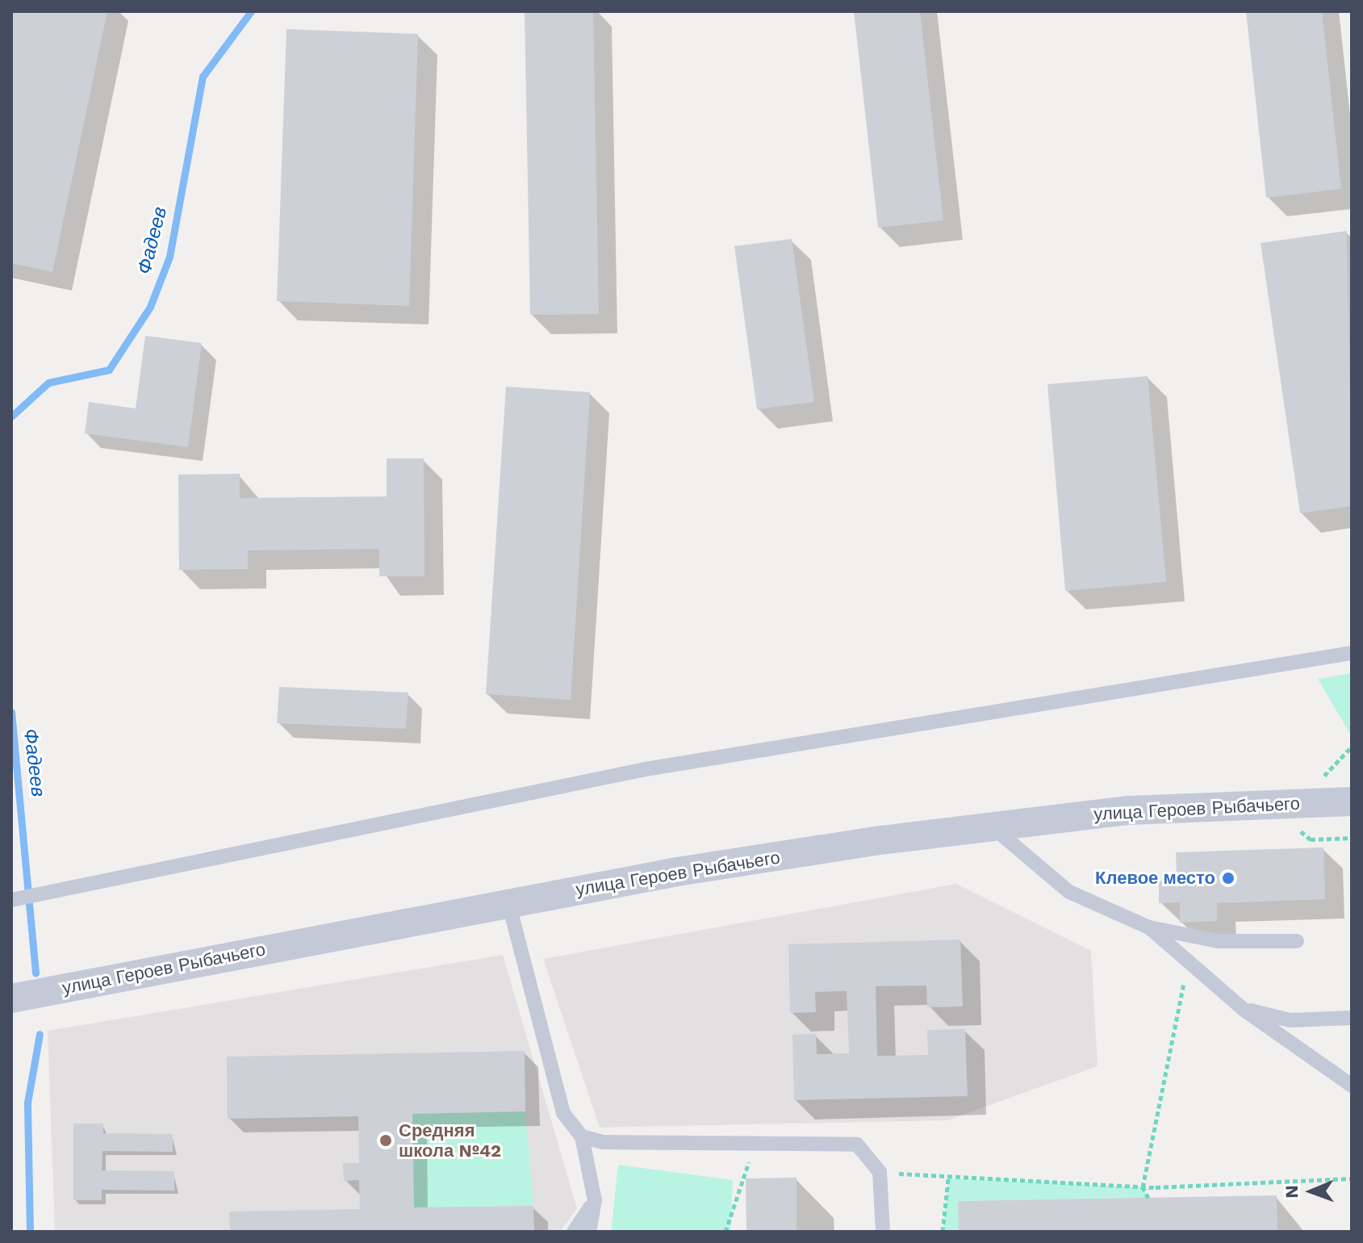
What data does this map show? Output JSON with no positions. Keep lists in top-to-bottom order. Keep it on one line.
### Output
{"streets":{"street":["улица Героев Рыбачьего"]},"water":["Фадеев"],"places":["Клевое место","Средняя школа №42"],"north":"left"}
